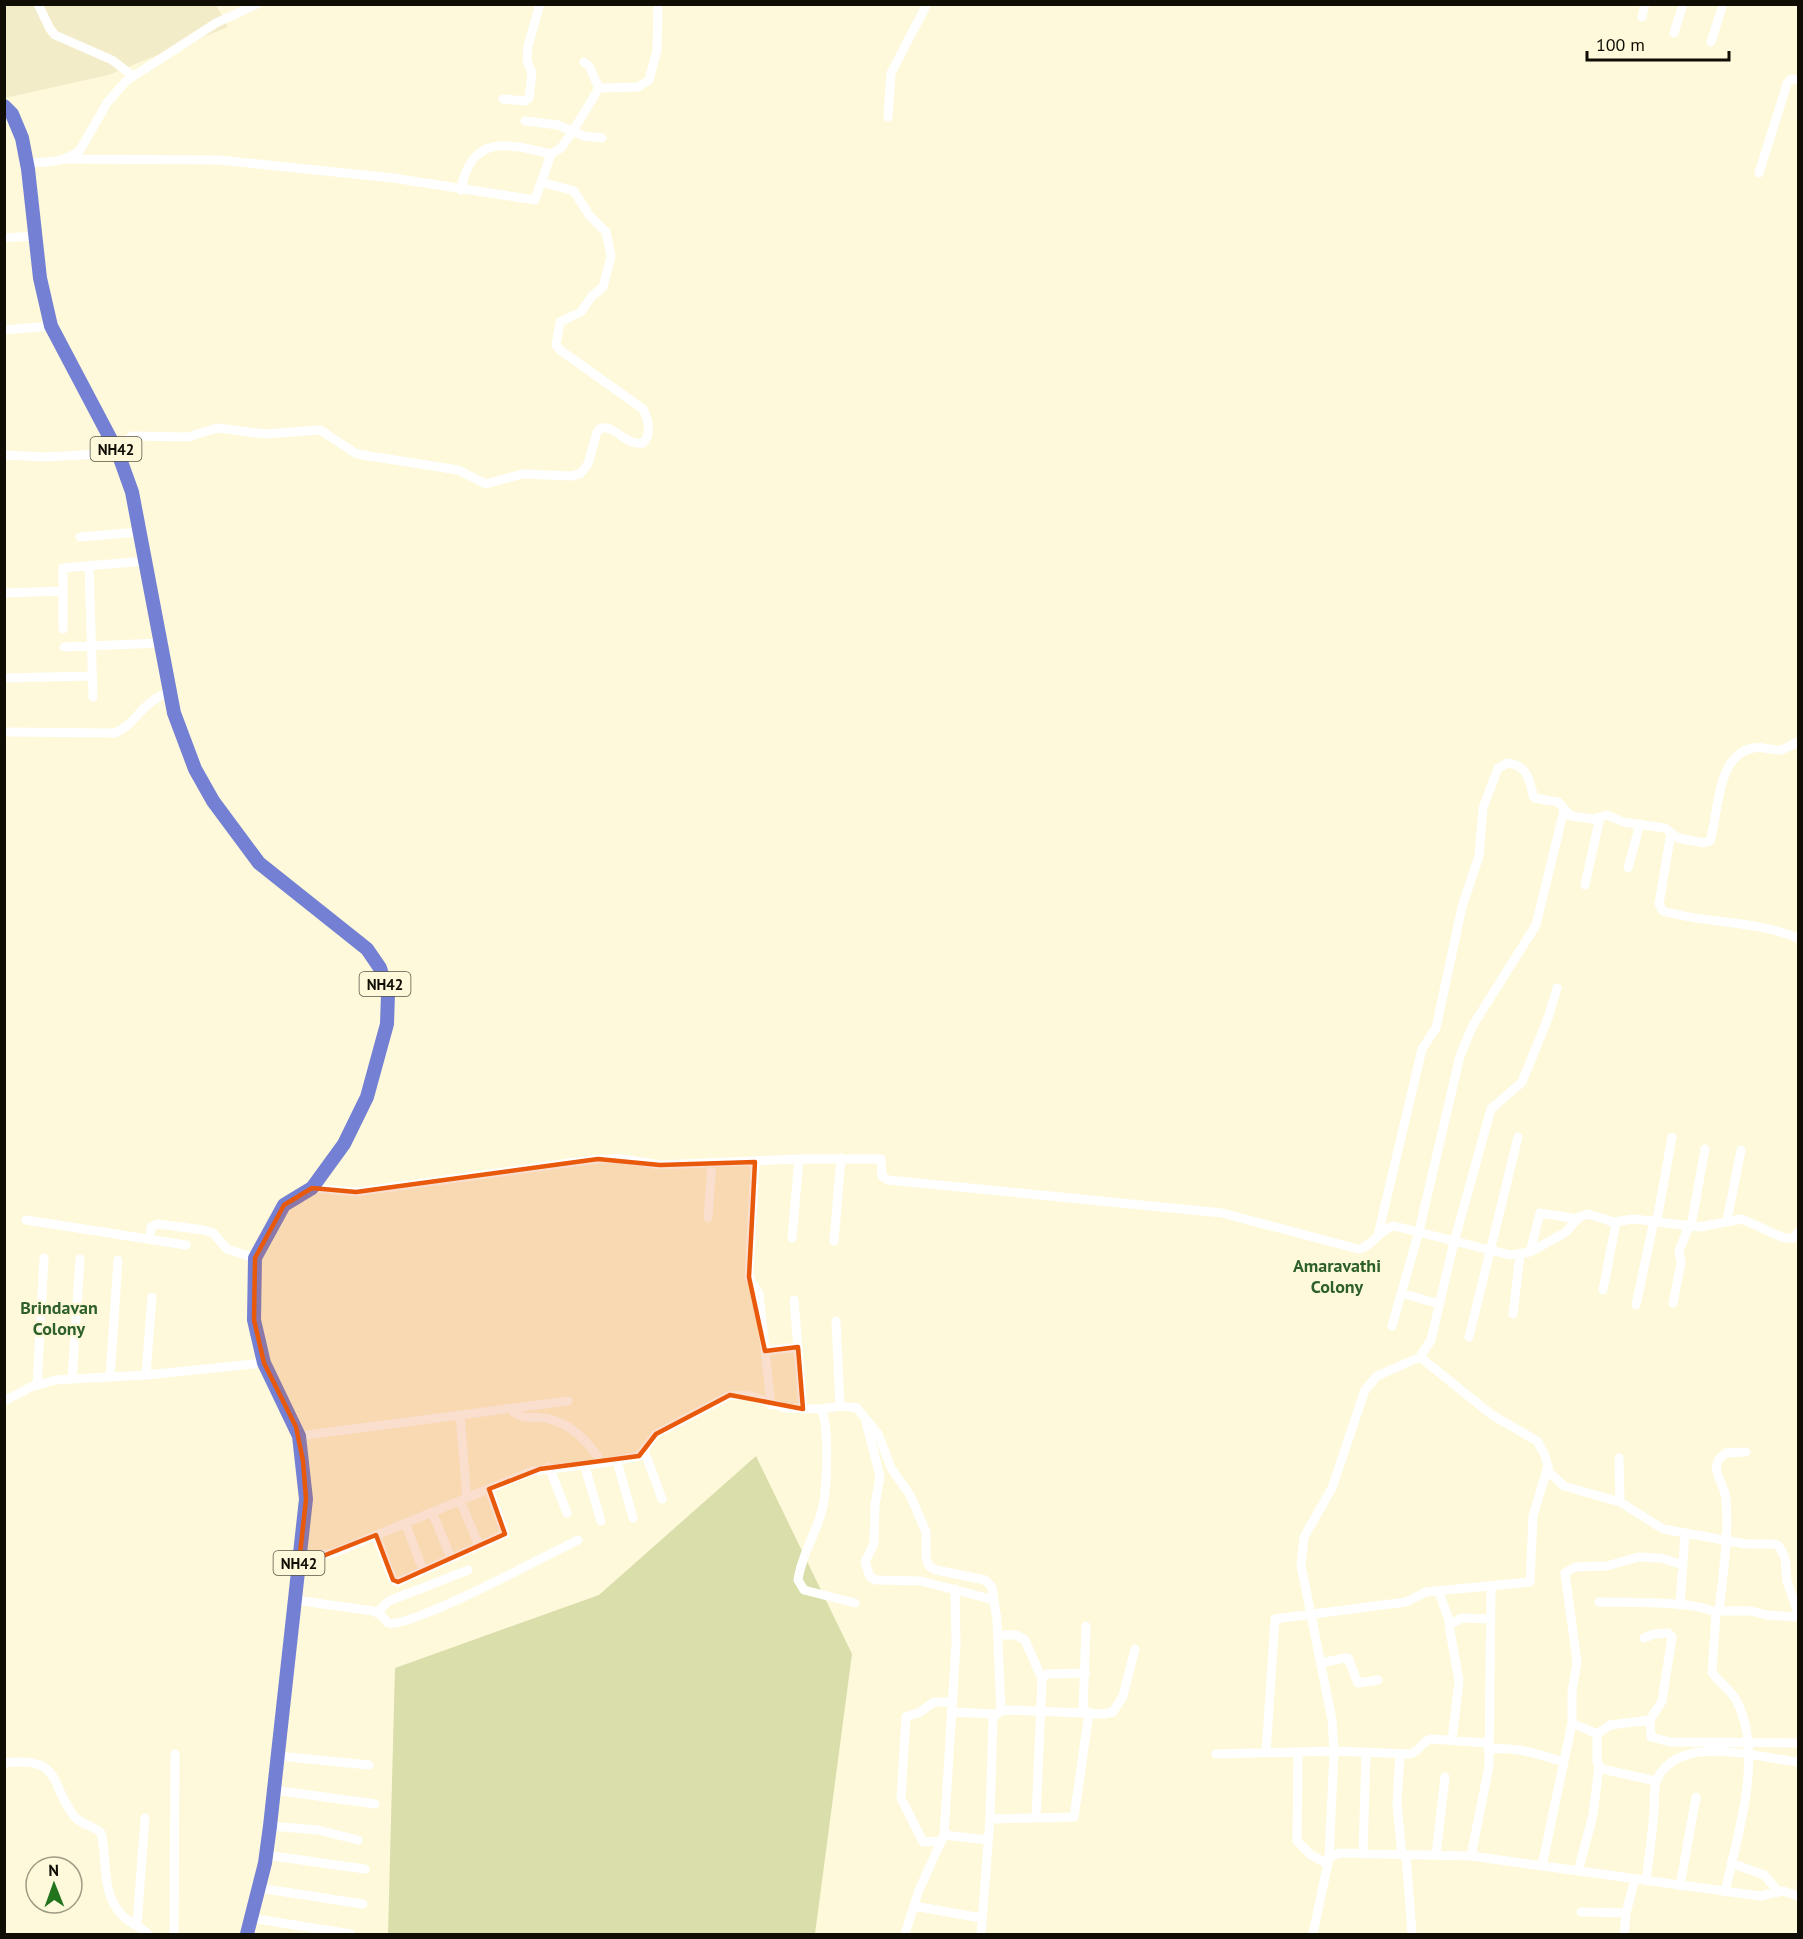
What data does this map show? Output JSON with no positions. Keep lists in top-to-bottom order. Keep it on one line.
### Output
{"streets":{"highway":["NH42"]},"districts":["Amaravathi Colony","Brindavan Colony"],"scale_bar":"100 m","north":"top"}
